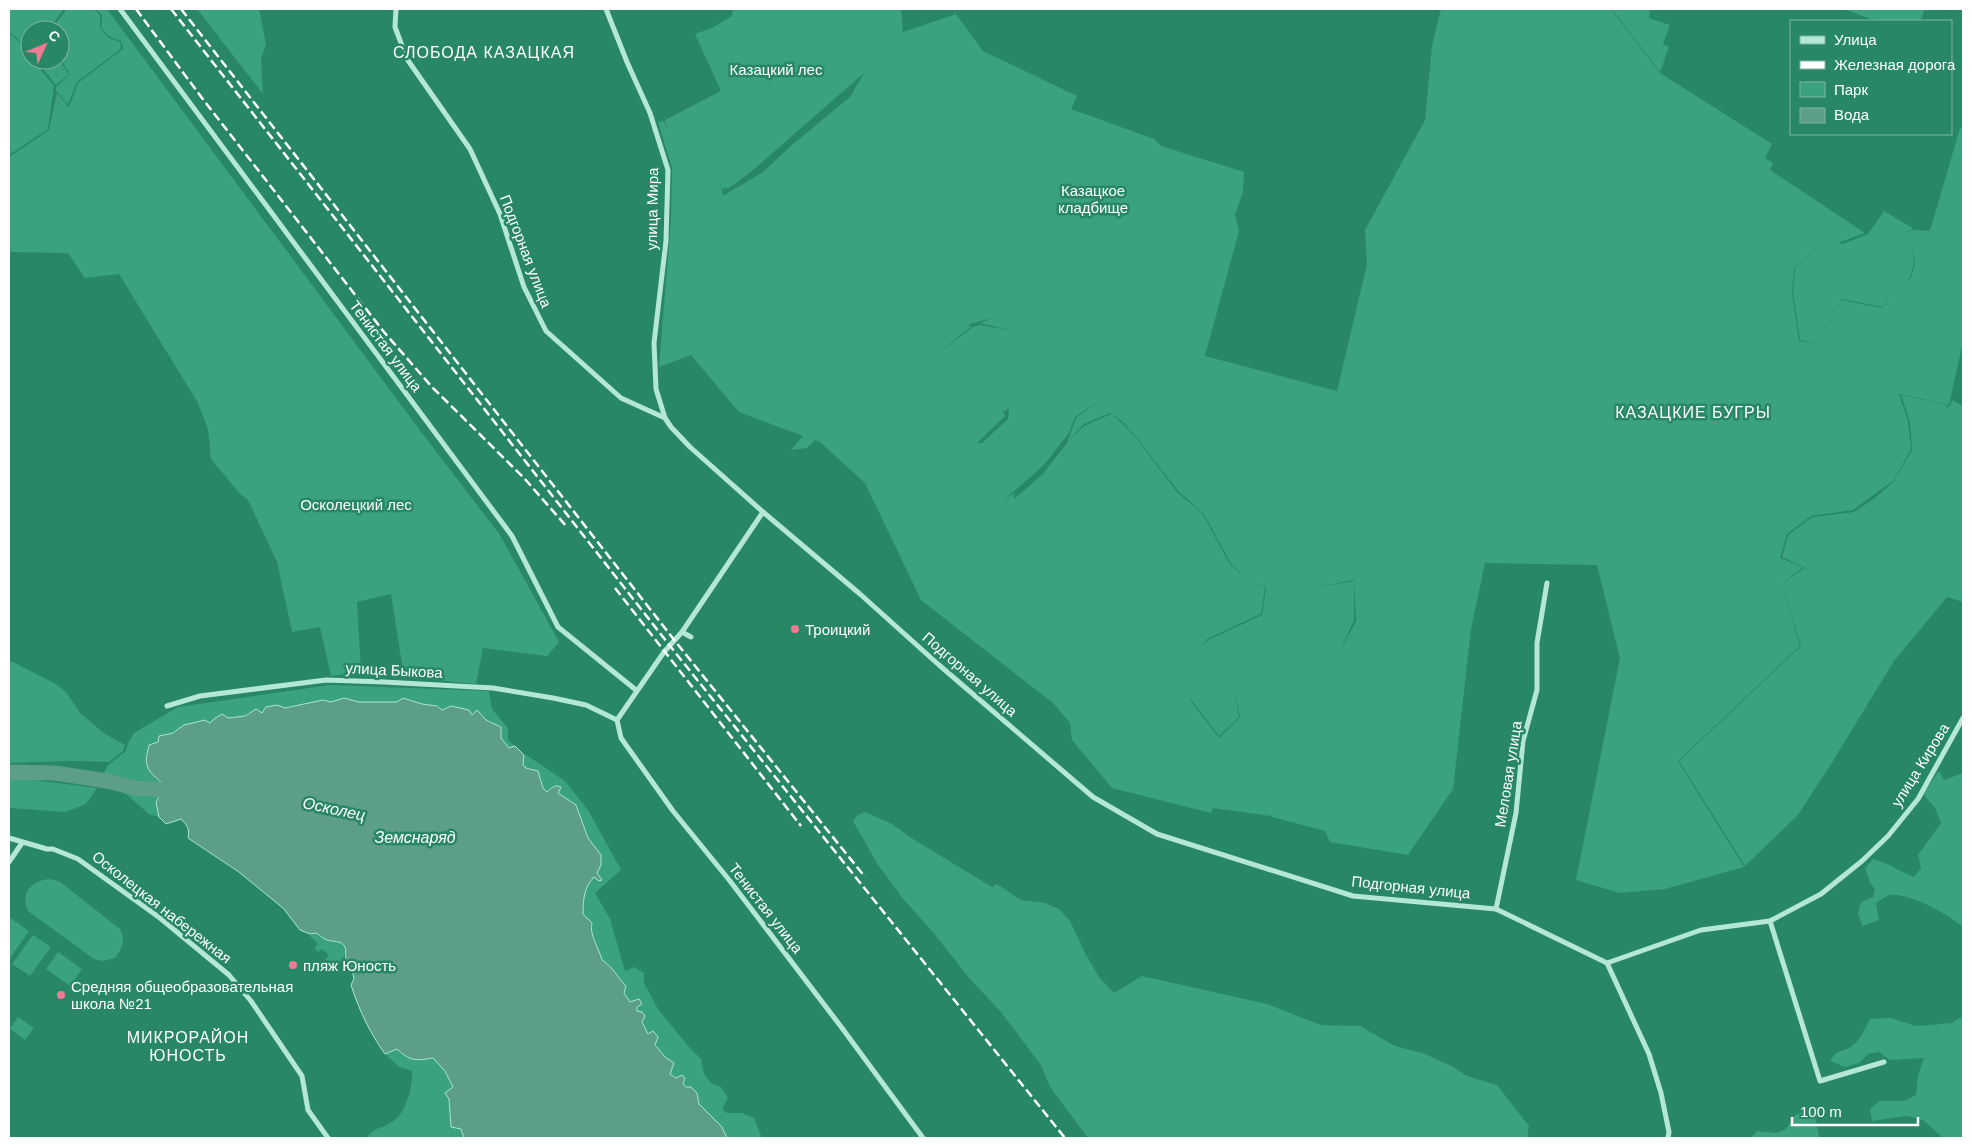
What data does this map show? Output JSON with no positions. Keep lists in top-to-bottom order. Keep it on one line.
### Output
{"streets":{"street":["улица Мира","Подгорная улица","Тенистая улица","улица Быкова","улица Кирова","Меловая улица","Осколецкая набережная"]},"crossings":[["улица Мира","Подгорная улица"],["Подгорная улица","улица Кирова"],["Подгорная улица","Меловая улица"],["Тенистая улица","улица Быкова"]],"districts":["СЛОБОДА КАЗАЦКАЯ","КАЗАЦКИЕ БУГРЫ","МИКРОРАЙОН ЮНОСТЬ"],"water":["Осколец","Земснаряд"],"parks":["Казацкий лес","Казацкое кладбище","Осколецкий лес"],"places":["Троицкий","пляж Юность","Средняя общеобразовательная школа №21"],"legend":["Улица","Железная дорога","Парк","Вода"],"scale_bar":"100 m","north":"top right"}
